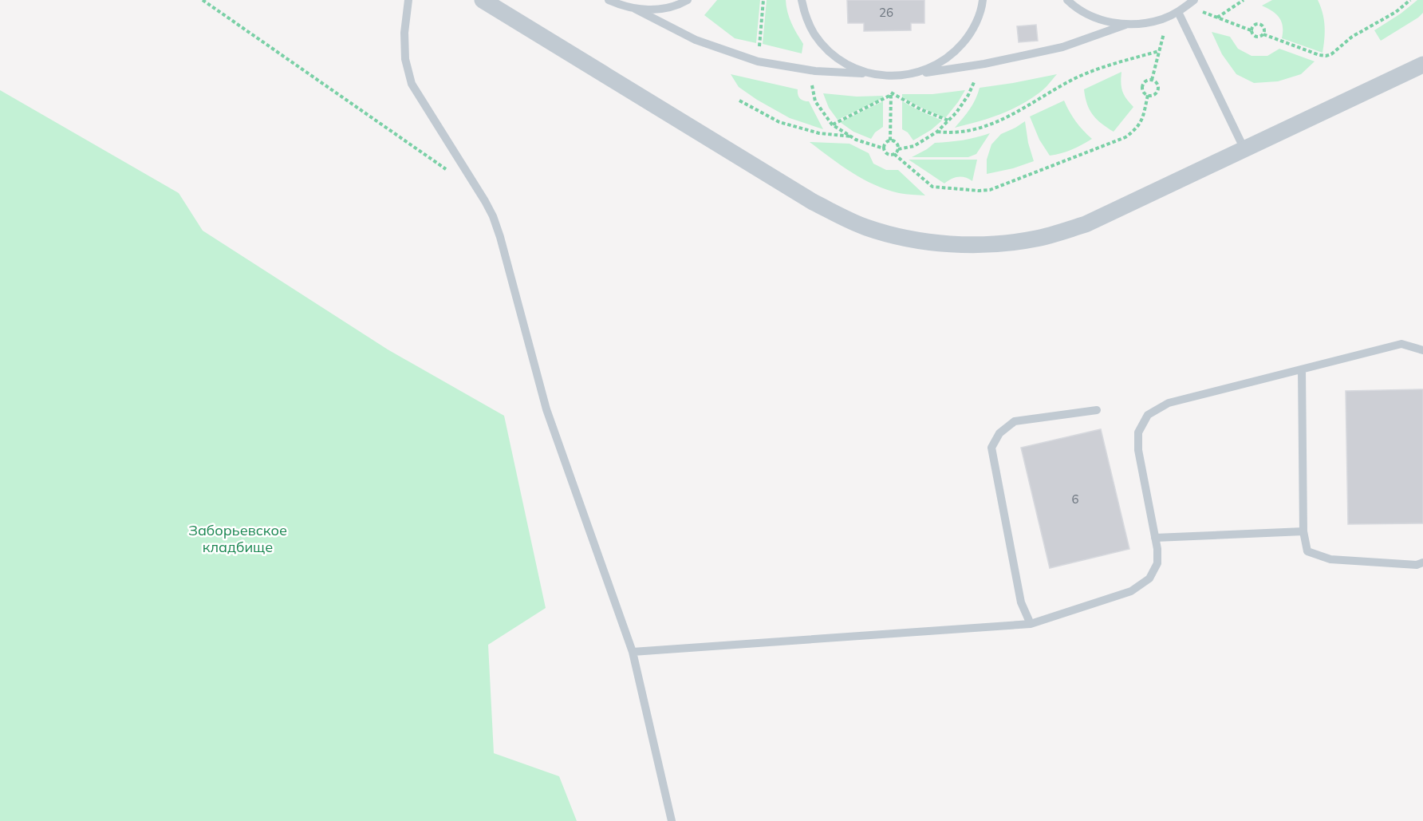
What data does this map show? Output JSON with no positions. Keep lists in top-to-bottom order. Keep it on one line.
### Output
{"parks":["Заборьевское кладбище"],"house_numbers":["26","6"]}
